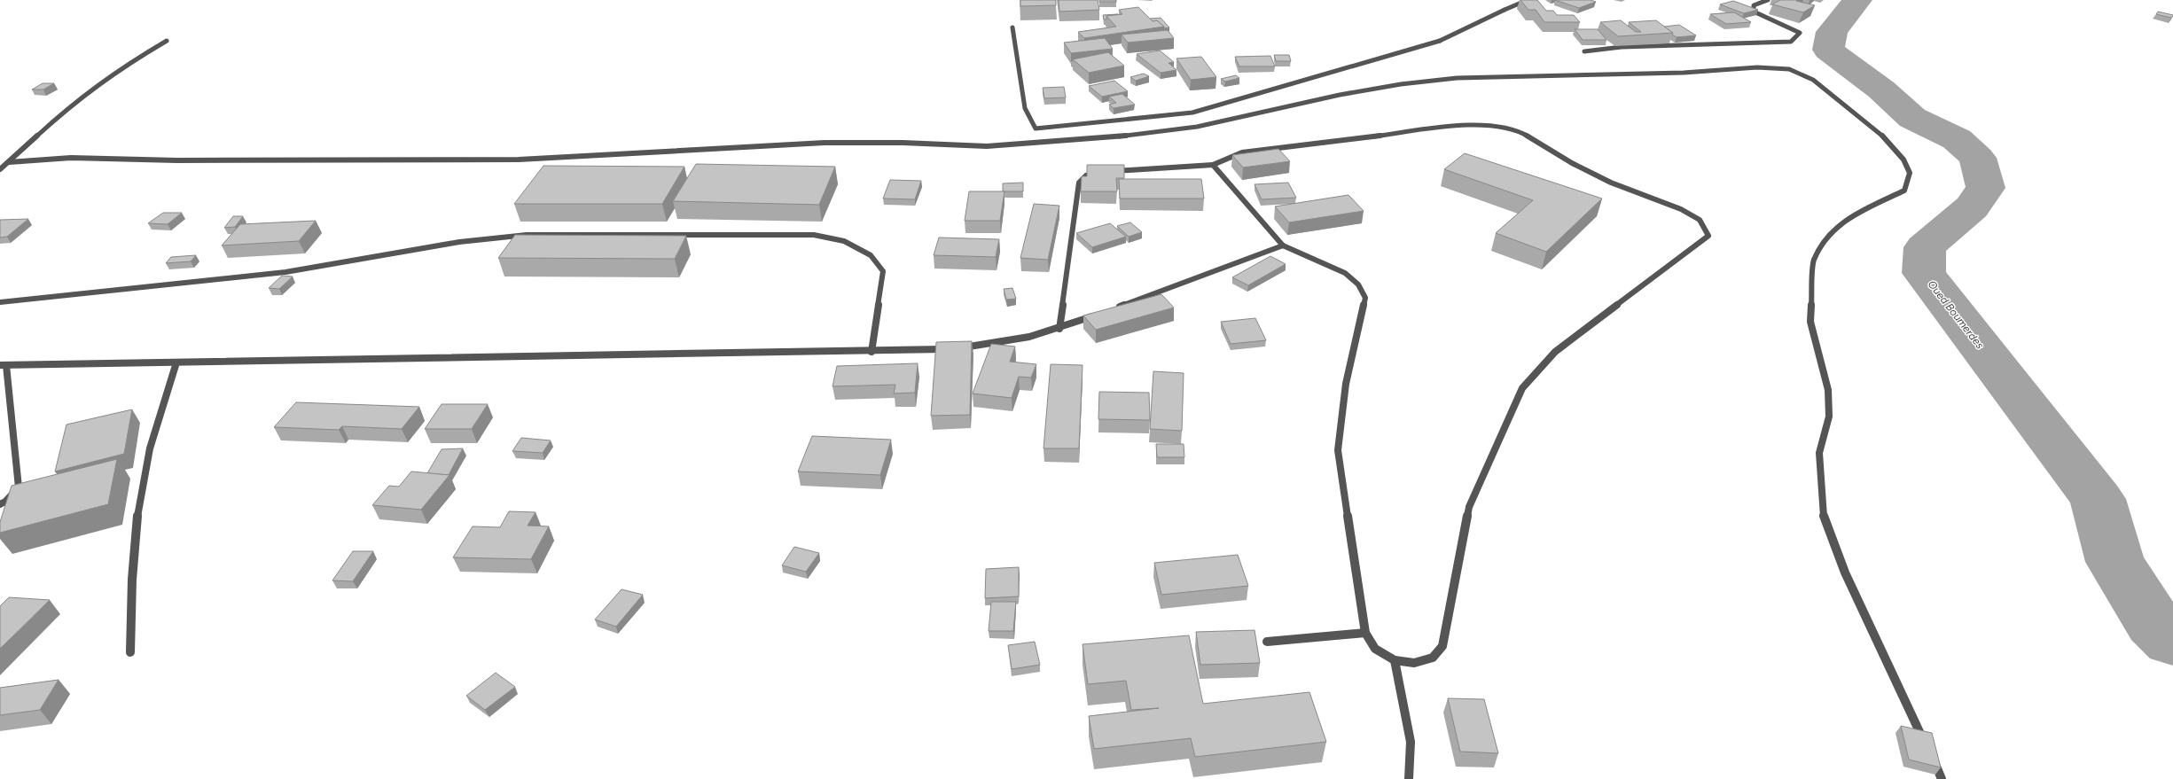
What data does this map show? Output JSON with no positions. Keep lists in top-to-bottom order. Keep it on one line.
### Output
{"water":["Oued Boumerdes"]}
